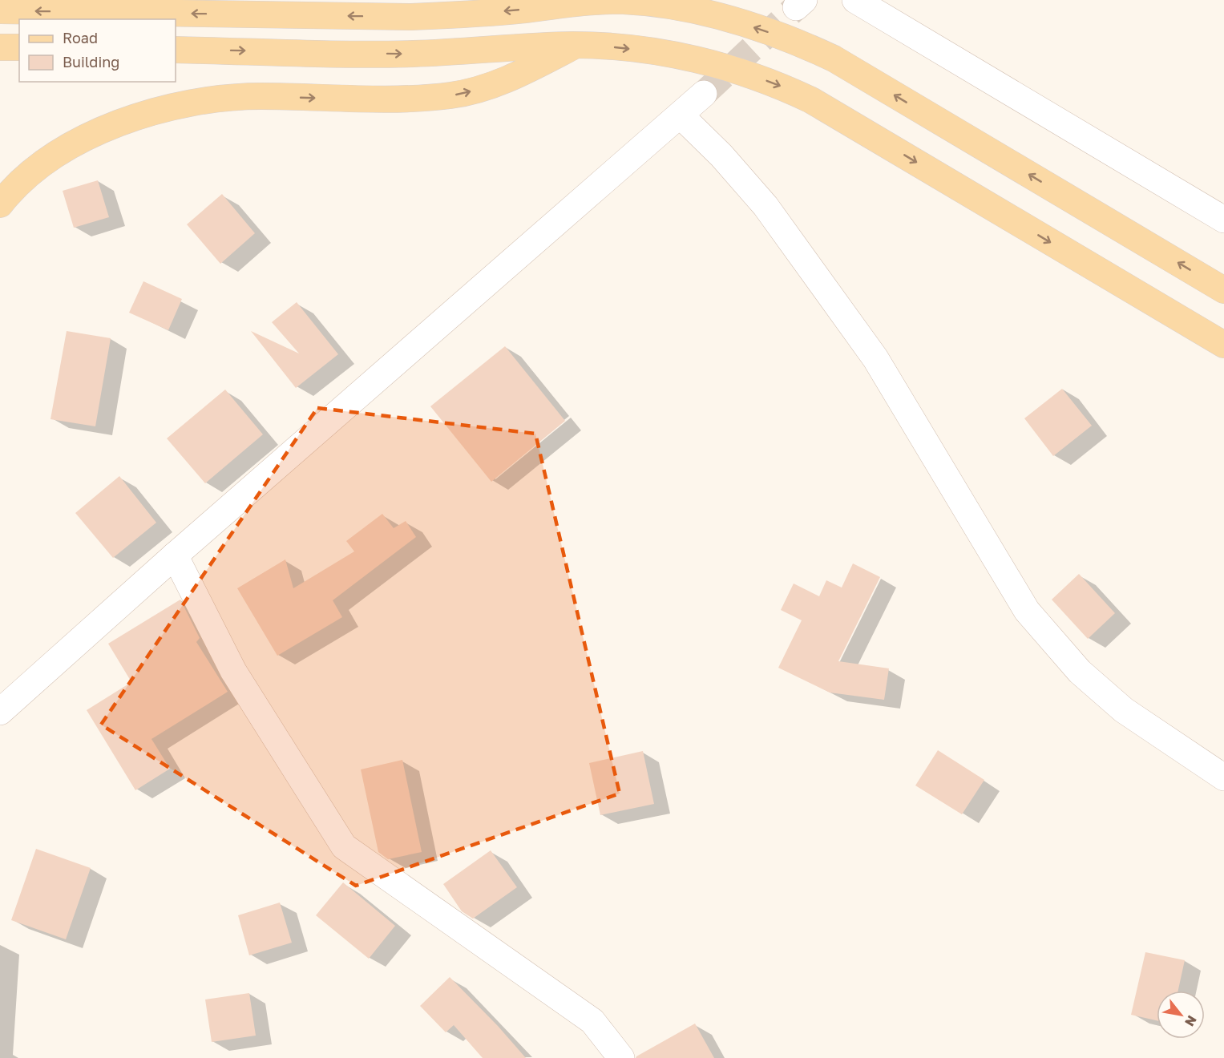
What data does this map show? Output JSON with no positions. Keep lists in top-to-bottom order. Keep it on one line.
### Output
{"legend":["Road","Building"],"north":"bottom right"}
